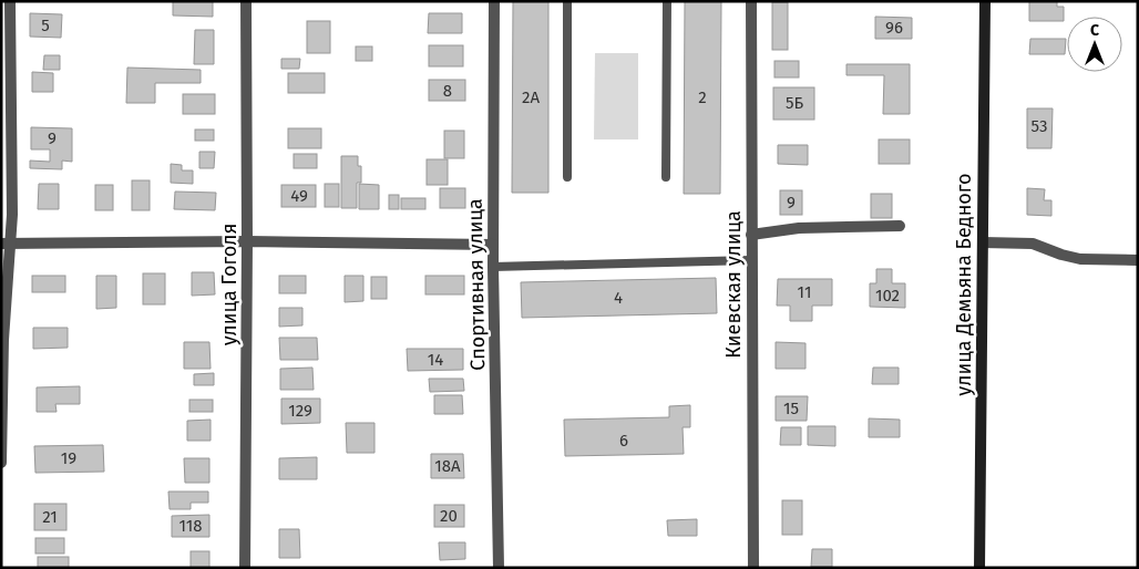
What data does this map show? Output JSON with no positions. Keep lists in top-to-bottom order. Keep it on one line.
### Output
{"streets":{"main road":["улица Демьяна Бедного"],"street":["улица Гоголя","Спортивная улица","Киевская улица"]},"house_numbers":["5","96","8","2А","2","5Б","53","9","49","9","11","102","4","14","15","129","6","19","18А","20","21","118"],"north":"top"}
